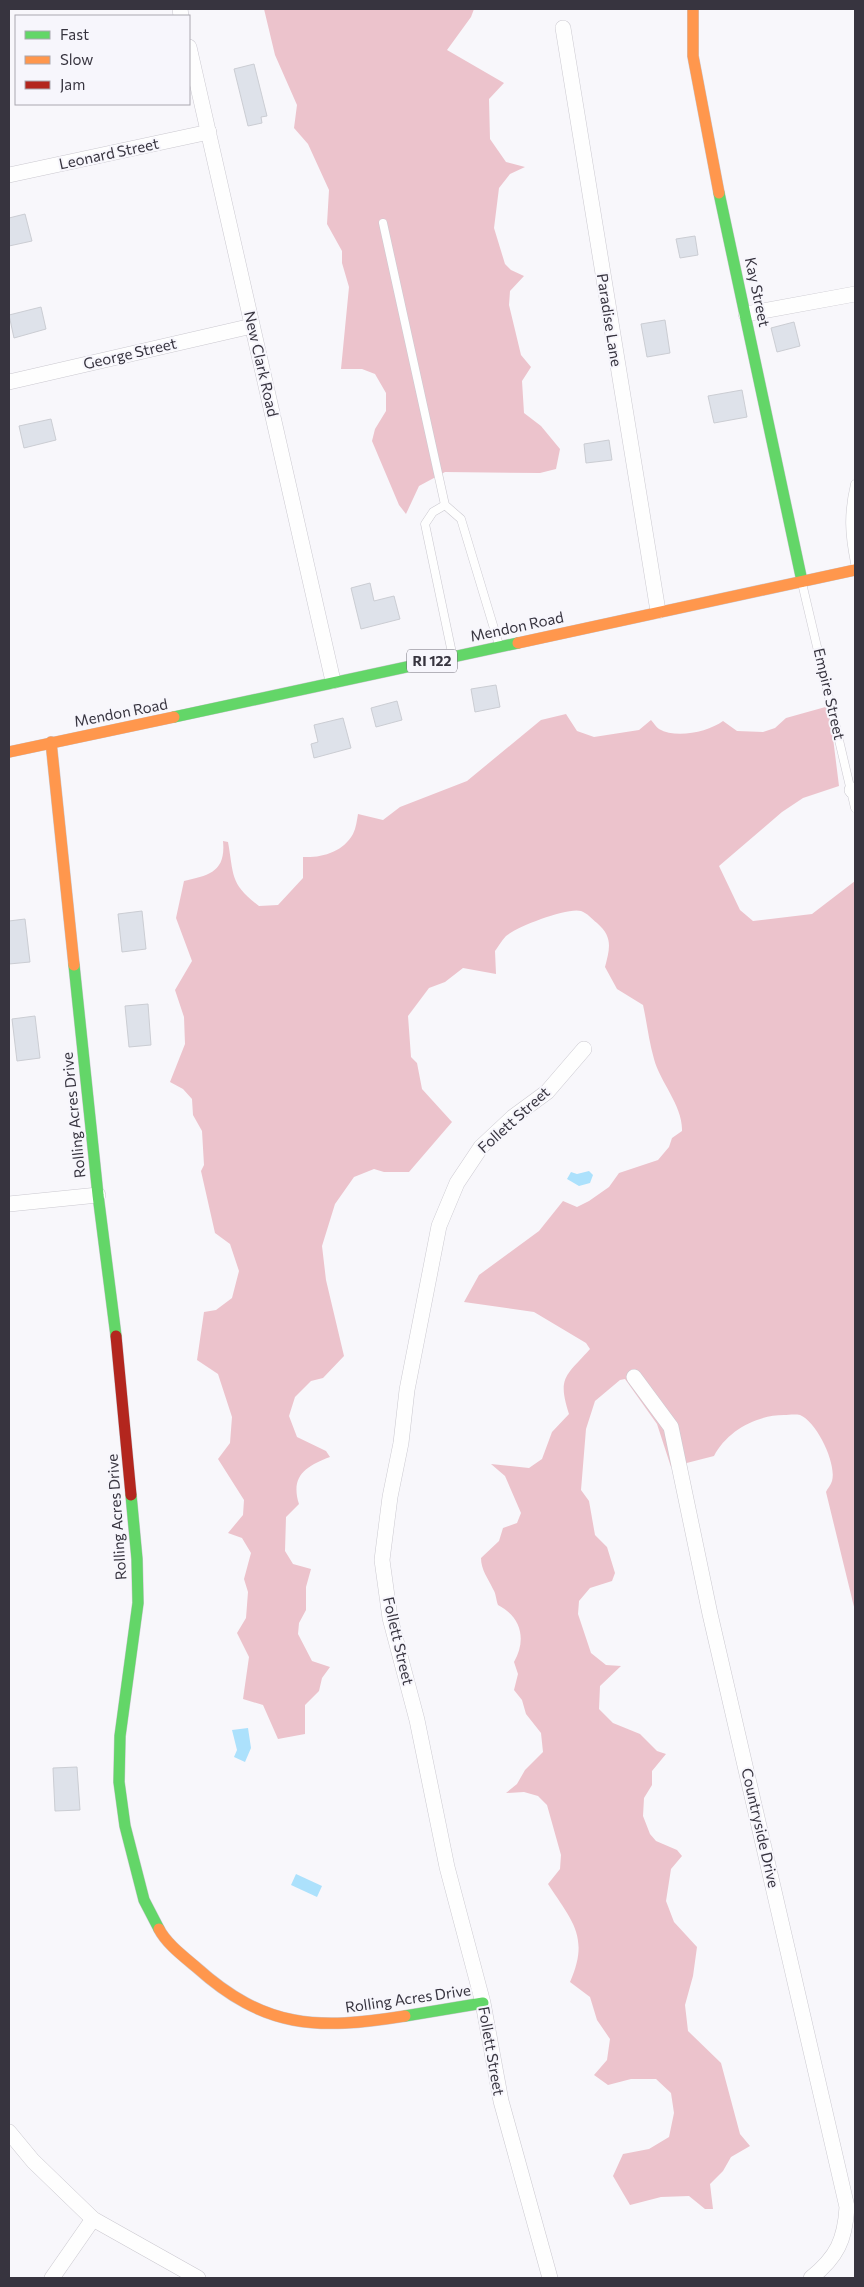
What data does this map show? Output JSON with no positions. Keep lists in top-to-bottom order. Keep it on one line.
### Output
{"streets":{"street":["Leonard Street","Kay Street","Paradise Lane","George Street","New Clark Road","Mendon Road","RI 122","Rolling Acres Drive","Follett Street","Countryside Drive"],"lane":["Empire Street"]},"crossings":[["Leonard Street","New Clark Road"],["Kay Street","Mendon Road"],["Kay Street","Empire Street"],["Paradise Lane","Mendon Road"],["George Street","New Clark Road"],["New Clark Road","Mendon Road"],["Mendon Road","Empire Street"],["Mendon Road","Rolling Acres Drive"],["Rolling Acres Drive","Follett Street"]],"legend":["Fast","Slow","Jam"]}
